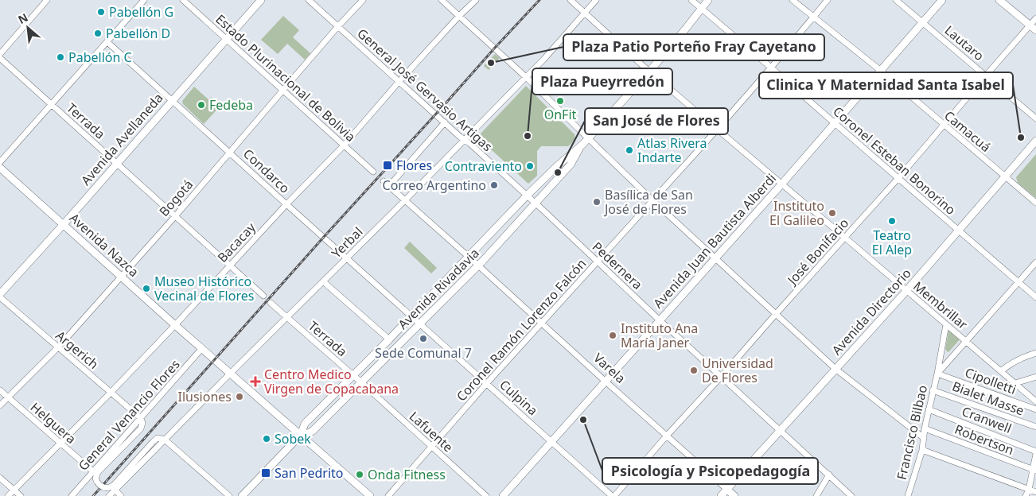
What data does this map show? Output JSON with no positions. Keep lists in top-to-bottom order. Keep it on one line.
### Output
{"streets":{"main road":["Avenida Avellaneda","Avenida Juan Bautista Alberdi","Avenida Nazca","Avenida Rivadavia","Avenida Directorio","Varela"],"street":["Lautaro","Estado Plurinacional de Bolivia","General José Gervasio Artigas","Terrada","Camacuá","Coronel Esteban Bonorino","Condarco","Bogotá","Bacacay","Yerbal","José Bonifacio","Pedernera","Membrillar","Coronel Ramón Lorenzo Falcón","Argerich","Cipolletti","Culpina","Bialet Masse","General Venancio Flores","Cranwell","Helguera","Lafuente","Francisco Bilbao","Robertson"]},"crossings":[["Lautaro","Avenida Juan Bautista Alberdi"],["Lautaro","José Bonifacio"],["Estado Plurinacional de Bolivia","Avenida Avellaneda"],["Estado Plurinacional de Bolivia","Bogotá"],["Estado Plurinacional de Bolivia","Bacacay"],["General José Gervasio Artigas","Bogotá"],["General José Gervasio Artigas","Bacacay"],["General José Gervasio Artigas","Yerbal"],["General José Gervasio Artigas","Pedernera"],["General José Gervasio Artigas","Avenida Rivadavia"],["Terrada","Avenida Avellaneda"],["Terrada","Bogotá"],["Terrada","Bacacay"],["Terrada","Yerbal"],["Terrada","Avenida Rivadavia"],["Terrada","Lafuente"],["Camacuá","Avenida Juan Bautista Alberdi"],["Camacuá","José Bonifacio"],["Camacuá","Avenida Directorio"],["Camacuá","Coronel Ramón Lorenzo Falcón"],["Avenida Avellaneda","Condarco"],["Avenida Avellaneda","Avenida Nazca"],["Avenida Avellaneda","Argerich"],["Coronel Esteban Bonorino","Avenida Juan Bautista Alberdi"],["Coronel Esteban Bonorino","José Bonifacio"],["Coronel Esteban Bonorino","Avenida Rivadavia"],["Coronel Esteban Bonorino","Avenida Directorio"],["Coronel Esteban Bonorino","Coronel Ramón Lorenzo Falcón"],["Coronel Esteban Bonorino","Francisco Bilbao"],["Condarco","Bogotá"],["Condarco","Bacacay"],["Condarco","Yerbal"],["Condarco","Avenida Rivadavia"],["Condarco","Culpina"],["Bogotá","Avenida Nazca"],["Bogotá","Argerich"],["Bogotá","Helguera"],["Avenida Juan Bautista Alberdi","Pedernera"],["Avenida Juan Bautista Alberdi","Membrillar"],["Avenida Juan Bautista Alberdi","Varela"],["Avenida Juan Bautista Alberdi","Culpina"],["Bacacay","Avenida Nazca"],["Bacacay","Argerich"],["Bacacay","Helguera"],["Yerbal","Avenida Nazca"],["Yerbal","Membrillar"],["Avenida Nazca","Avenida Rivadavia"],["Avenida Nazca","General Venancio Flores"],["José Bonifacio","Pedernera"],["José Bonifacio","Membrillar"],["José Bonifacio","Varela"],["José Bonifacio","Culpina"],["Pedernera","Avenida Rivadavia"],["Pedernera","Avenida Directorio"],["Pedernera","Coronel Ramón Lorenzo Falcón"],["Avenida Rivadavia","Membrillar"],["Avenida Rivadavia","Varela"],["Avenida Rivadavia","Culpina"],["Avenida Rivadavia","Lafuente"],["Membrillar","Avenida Directorio"],["Membrillar","Coronel Ramón Lorenzo Falcón"],["Membrillar","Francisco Bilbao"],["Avenida Directorio","Varela"],["Coronel Ramón Lorenzo Falcón","Varela"],["Coronel Ramón Lorenzo Falcón","Culpina"],["Coronel Ramón Lorenzo Falcón","Lafuente"],["Argerich","General Venancio Flores"],["Cipolletti","Francisco Bilbao"],["Bialet Masse","Francisco Bilbao"],["General Venancio Flores","Helguera"],["Cranwell","Francisco Bilbao"],["Francisco Bilbao","Robertson"]],"places":{"other":["Pabellón G","Pabellón D","Pabellón C","Plaza Patio Porteño Fray Cayetano","OnFit","Fedeba","Plaza Pueyrredón","Clinica Y Maternidad Santa Isabel","Atlas Rivera Indarte","Contraviento","San José de Flores","Correo Argentino","Basílica de San José de Flores","Instituto El Galileo","Teatro El Alep","Museo Histórico Vecinal de Flores","Instituto Ana María Janer","Sede Comunal 7","Universidad De Flores","Ilusiones","Psicología y Psicopedagogía","Sobek","Onda Fitness"],"transit":["Flores","San Pedrito"],"health":["Centro Medico Virgen de Copacabana"]},"north":"top left"}
